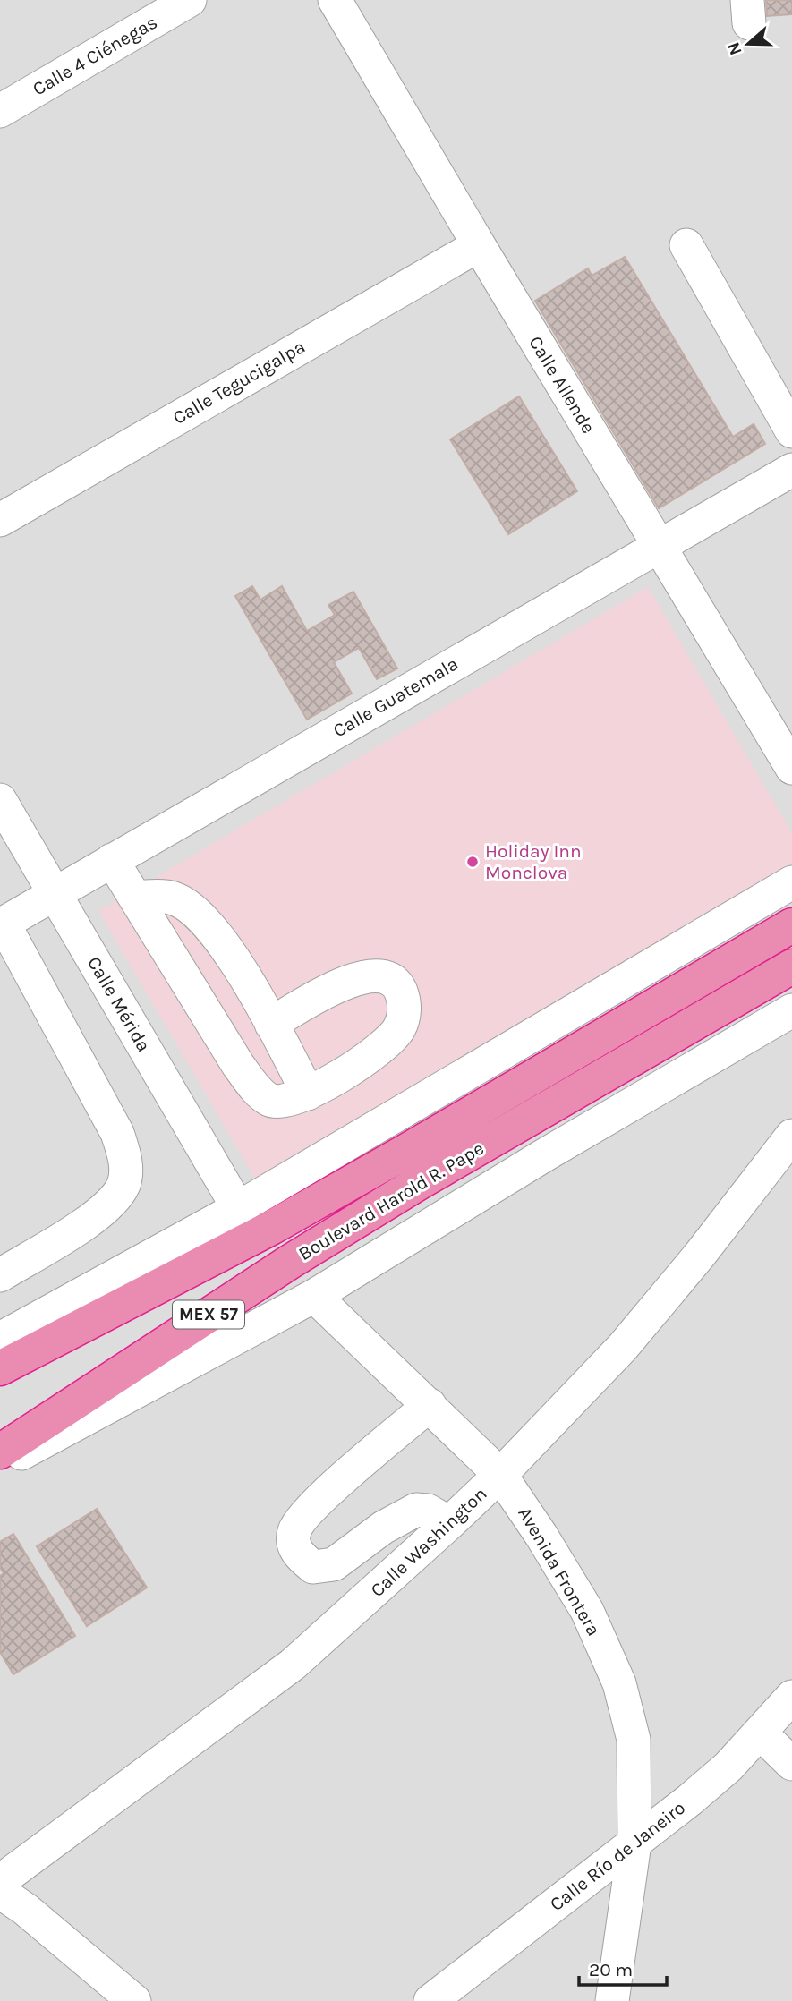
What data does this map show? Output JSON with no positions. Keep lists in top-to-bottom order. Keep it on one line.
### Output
{"streets":{"highway":["Boulevard Harold R. Pape","MEX 57"],"street":["Calle 4 Ciénegas","Calle Tegucigalpa","Calle Allende","Calle Guatemala","Calle Mérida","Calle Washington","Avenida Frontera","Calle Río de Janeiro"]},"crossings":[["Calle Tegucigalpa","Calle Allende"],["Calle Allende","Calle Guatemala"],["Calle Guatemala","Calle Mérida"],["Calle Washington","Avenida Frontera"],["Avenida Frontera","Calle Río de Janeiro"]],"places":["Holiday Inn Monclova"],"scale_bar":"20 m","north":"left"}
